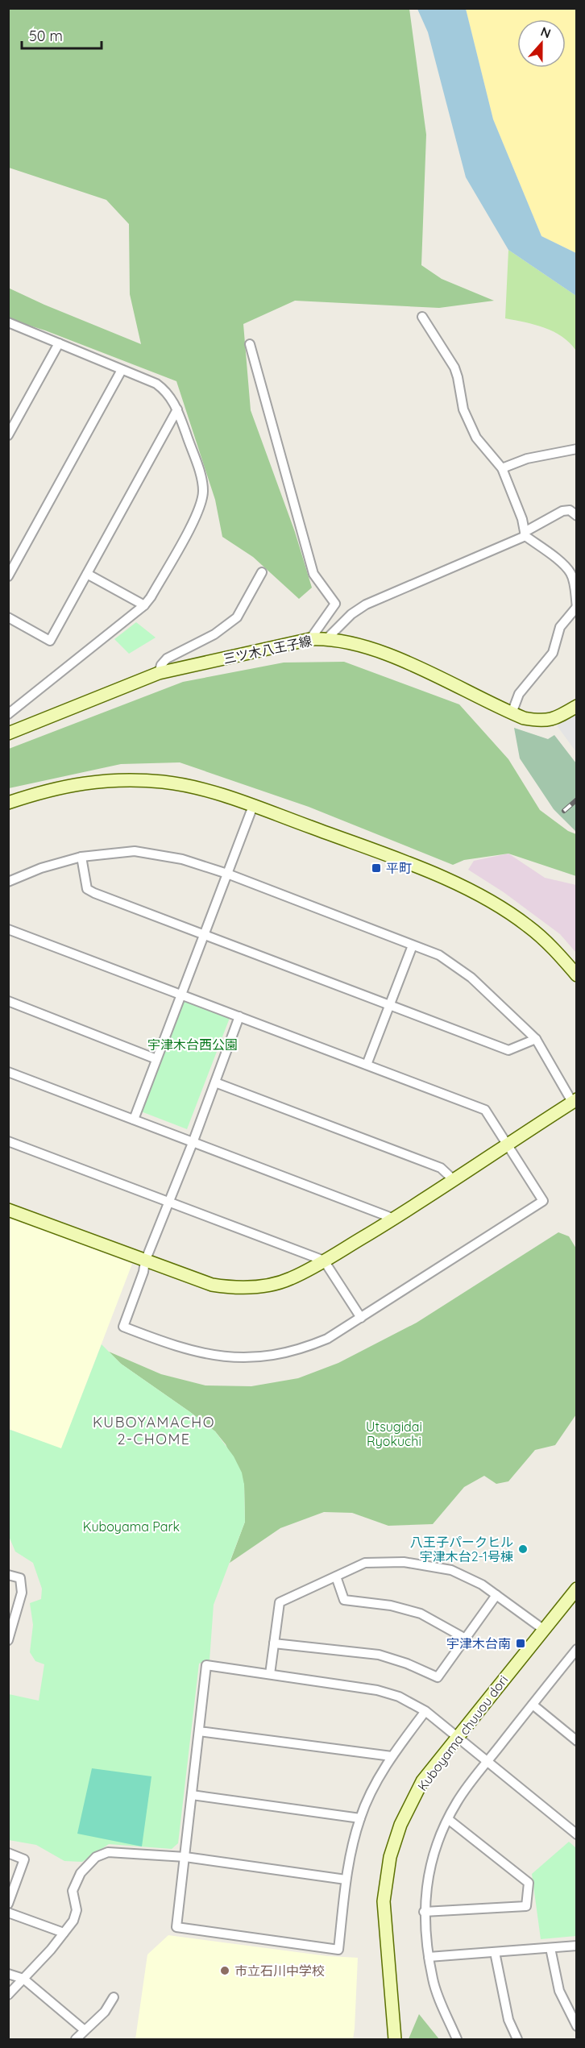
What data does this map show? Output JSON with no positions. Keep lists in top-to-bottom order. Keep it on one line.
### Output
{"streets":{"street":["三ツ木八王子線","Kuboyama chuuou dori"]},"districts":["KUBOYAMACHO 2-CHOME"],"parks":["宇津木台西公園","Utsugidai Ryokuchi","Kuboyama Park"],"places":{"transit":["平町","宇津木台南"],"other":["八王子パークヒル 宇津木台2-1号棟","市立石川中学校"]},"scale_bar":"50 m","north":"top"}
